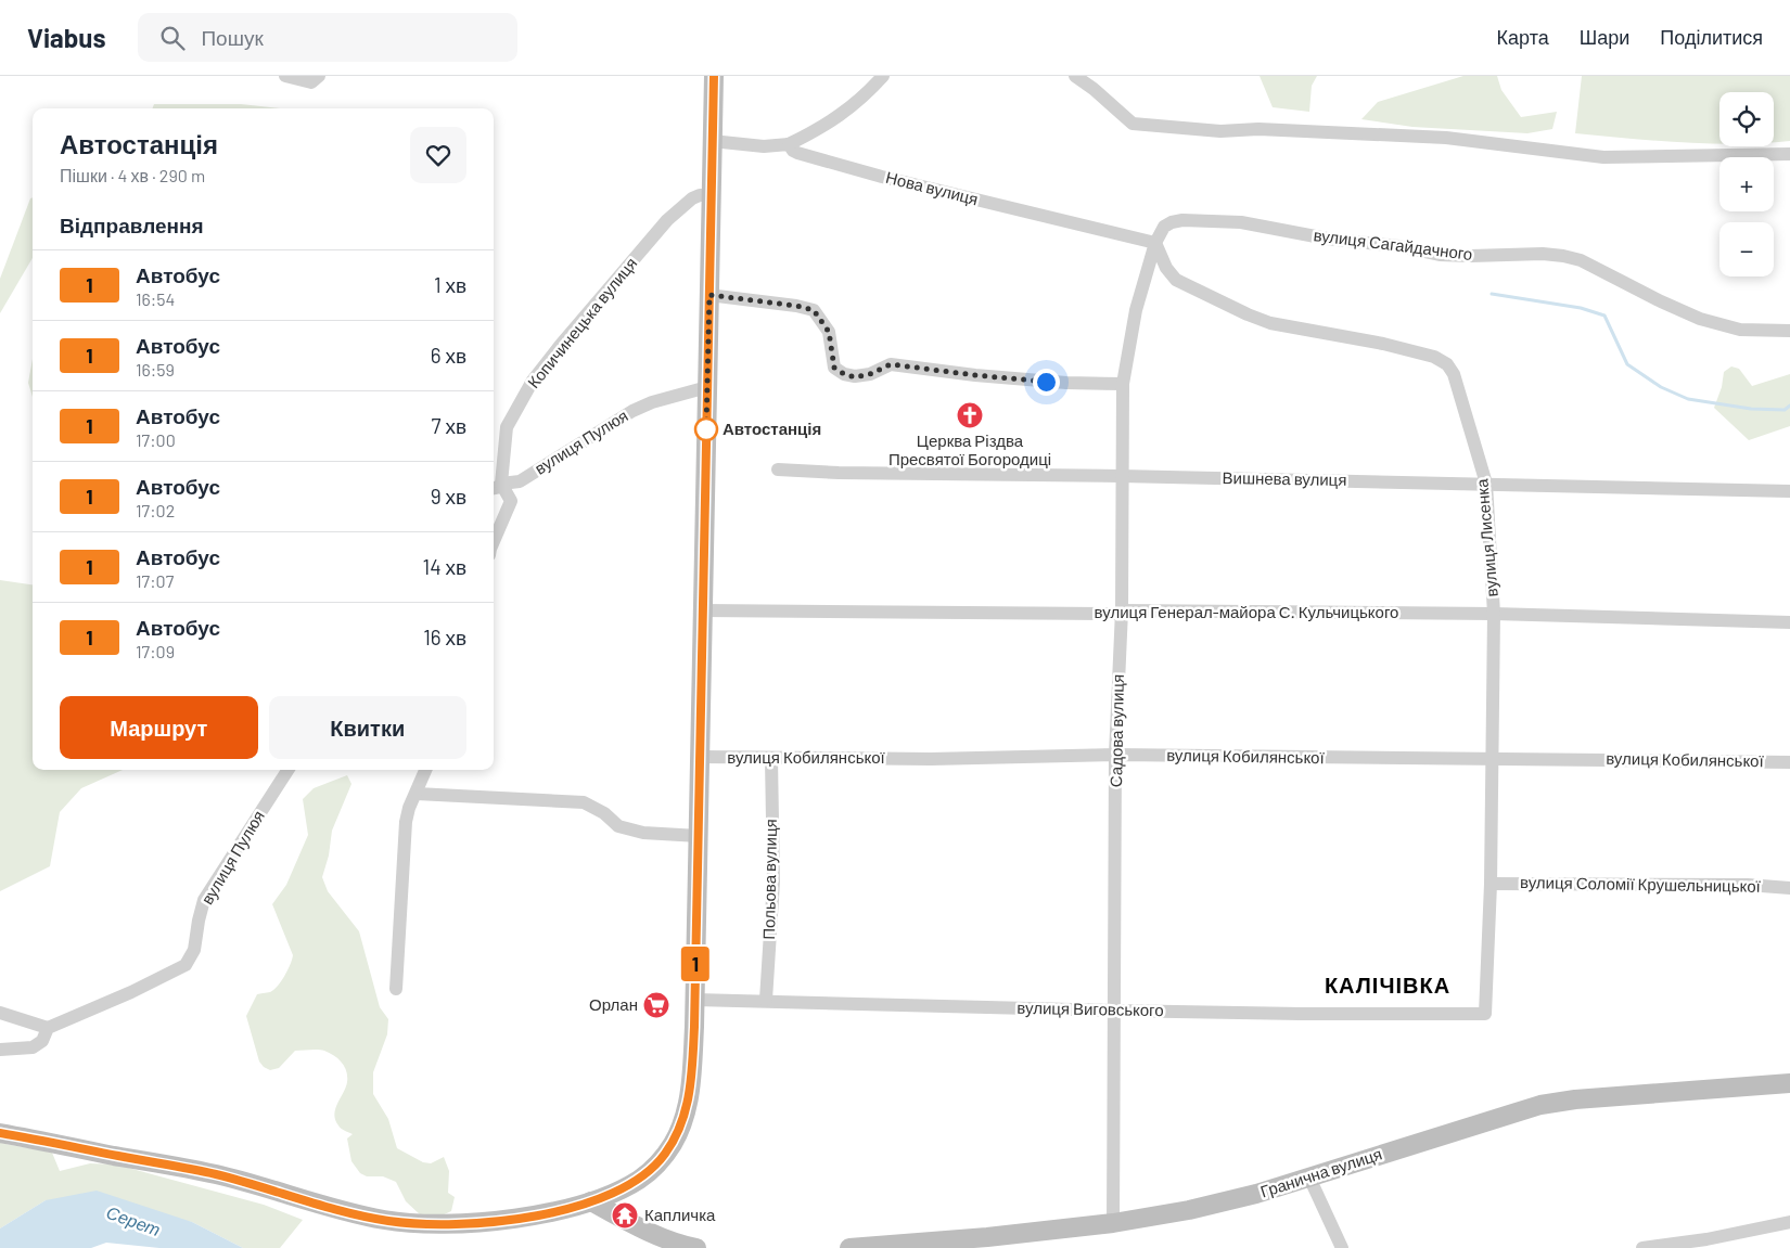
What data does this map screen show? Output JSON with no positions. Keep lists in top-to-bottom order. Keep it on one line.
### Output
{"streets":{"main road":["Гранична вулиця"],"street":["Нова вулиця","вулиця Сагайдачного","Копичинецька вулиця","вулиця Пулюя","Вишнева вулиця","вулиця Лисенка","вулиця Генерал-майора С. Кульчицького","Садова вулиця","вулиця Кобилянської","Польова вулиця","вулиця Соломії Крушельницької","вулиця Виговського"]},"crossings":[["Нова вулиця","вулиця Сагайдачного"],["Нова вулиця","вулиця Лисенка"],["Нова вулиця","Садова вулиця"],["вулиця Сагайдачного","вулиця Лисенка"],["вулиця Сагайдачного","Садова вулиця"],["Копичинецька вулиця","вулиця Пулюя"],["Вишнева вулиця","вулиця Лисенка"],["Вишнева вулиця","Садова вулиця"],["вулиця Лисенка","вулиця Генерал-майора С. Кульчицького"],["вулиця Лисенка","Садова вулиця"],["вулиця Лисенка","вулиця Кобилянської"],["вулиця Лисенка","вулиця Соломії Крушельницької"],["вулиця Лисенка","вулиця Виговського"],["вулиця Генерал-майора С. Кульчицького","Садова вулиця"],["Садова вулиця","вулиця Кобилянської"],["Садова вулиця","вулиця Виговського"],["Садова вулиця","Гранична вулиця"],["вулиця Кобилянської","Польова вулиця"],["Польова вулиця","вулиця Виговського"]],"districts":["КАЛІЧІВКА"],"water":["Серет"],"places":{"church":["Церква Різдва Пресвятої Богородиці"],"other":["Автостанція"],"supermarket":["Орлан"],"temple":["Капличка"]},"lines":["bus line 1"],"page":{"header":"Viabus","search":"Пошук","nav":["Карта","Шари","Поділитися"],"on_map":"1","map_buttons":["+","−"],"heading":[["Автостанція","Пішки · 4 хв · 290 m"],"Відправлення"],"list":[{"mark":"1","name":"Автобус","note":"16:54","value":"1 хв"},{"mark":"1","name":"Автобус","note":"16:59","value":"6 хв"},{"mark":"1","name":"Автобус","note":"17:00","value":"7 хв"},{"mark":"1","name":"Автобус","note":"17:02","value":"9 хв"},{"mark":"1","name":"Автобус","note":"17:07","value":"14 хв"},{"mark":"1","name":"Автобус","note":"17:09","value":"16 хв"}],"buttons":["Маршрут","Квитки"]}}
